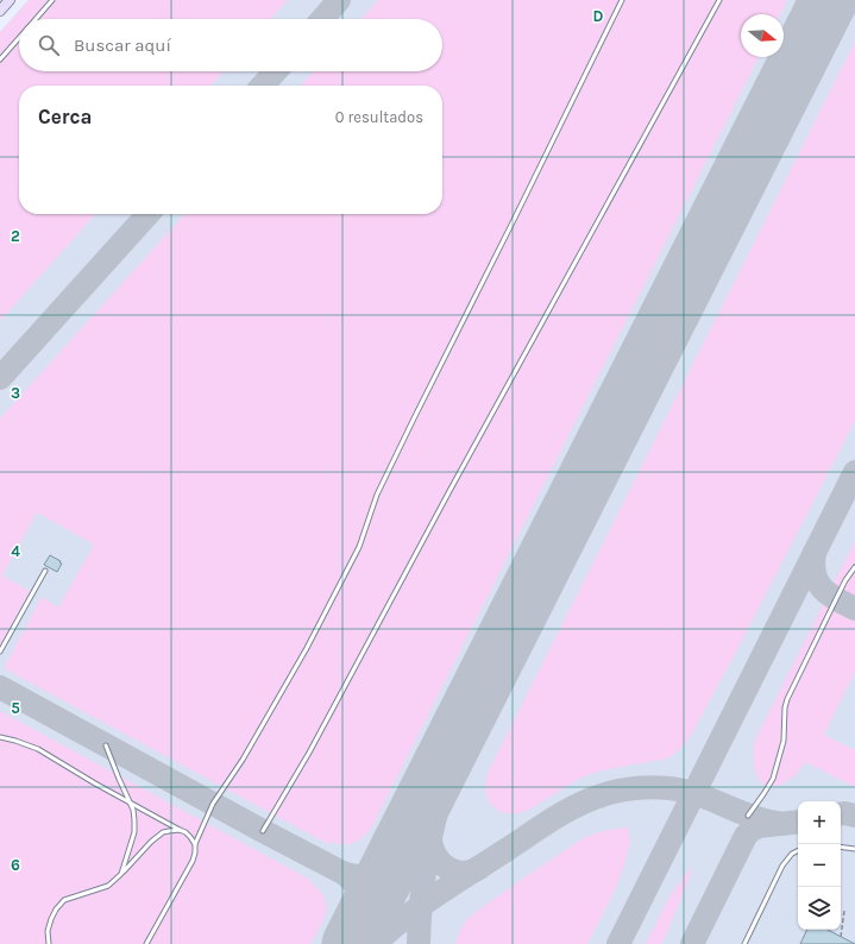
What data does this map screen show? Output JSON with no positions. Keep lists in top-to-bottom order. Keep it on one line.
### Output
{"north":"right","page":{"search":"Buscar aquí","heading":["Cerca","0 resultados"],"map_buttons":["+","−"]},"grid":{"columns":["D"],"rows":["2","3","4","5","6"]}}
